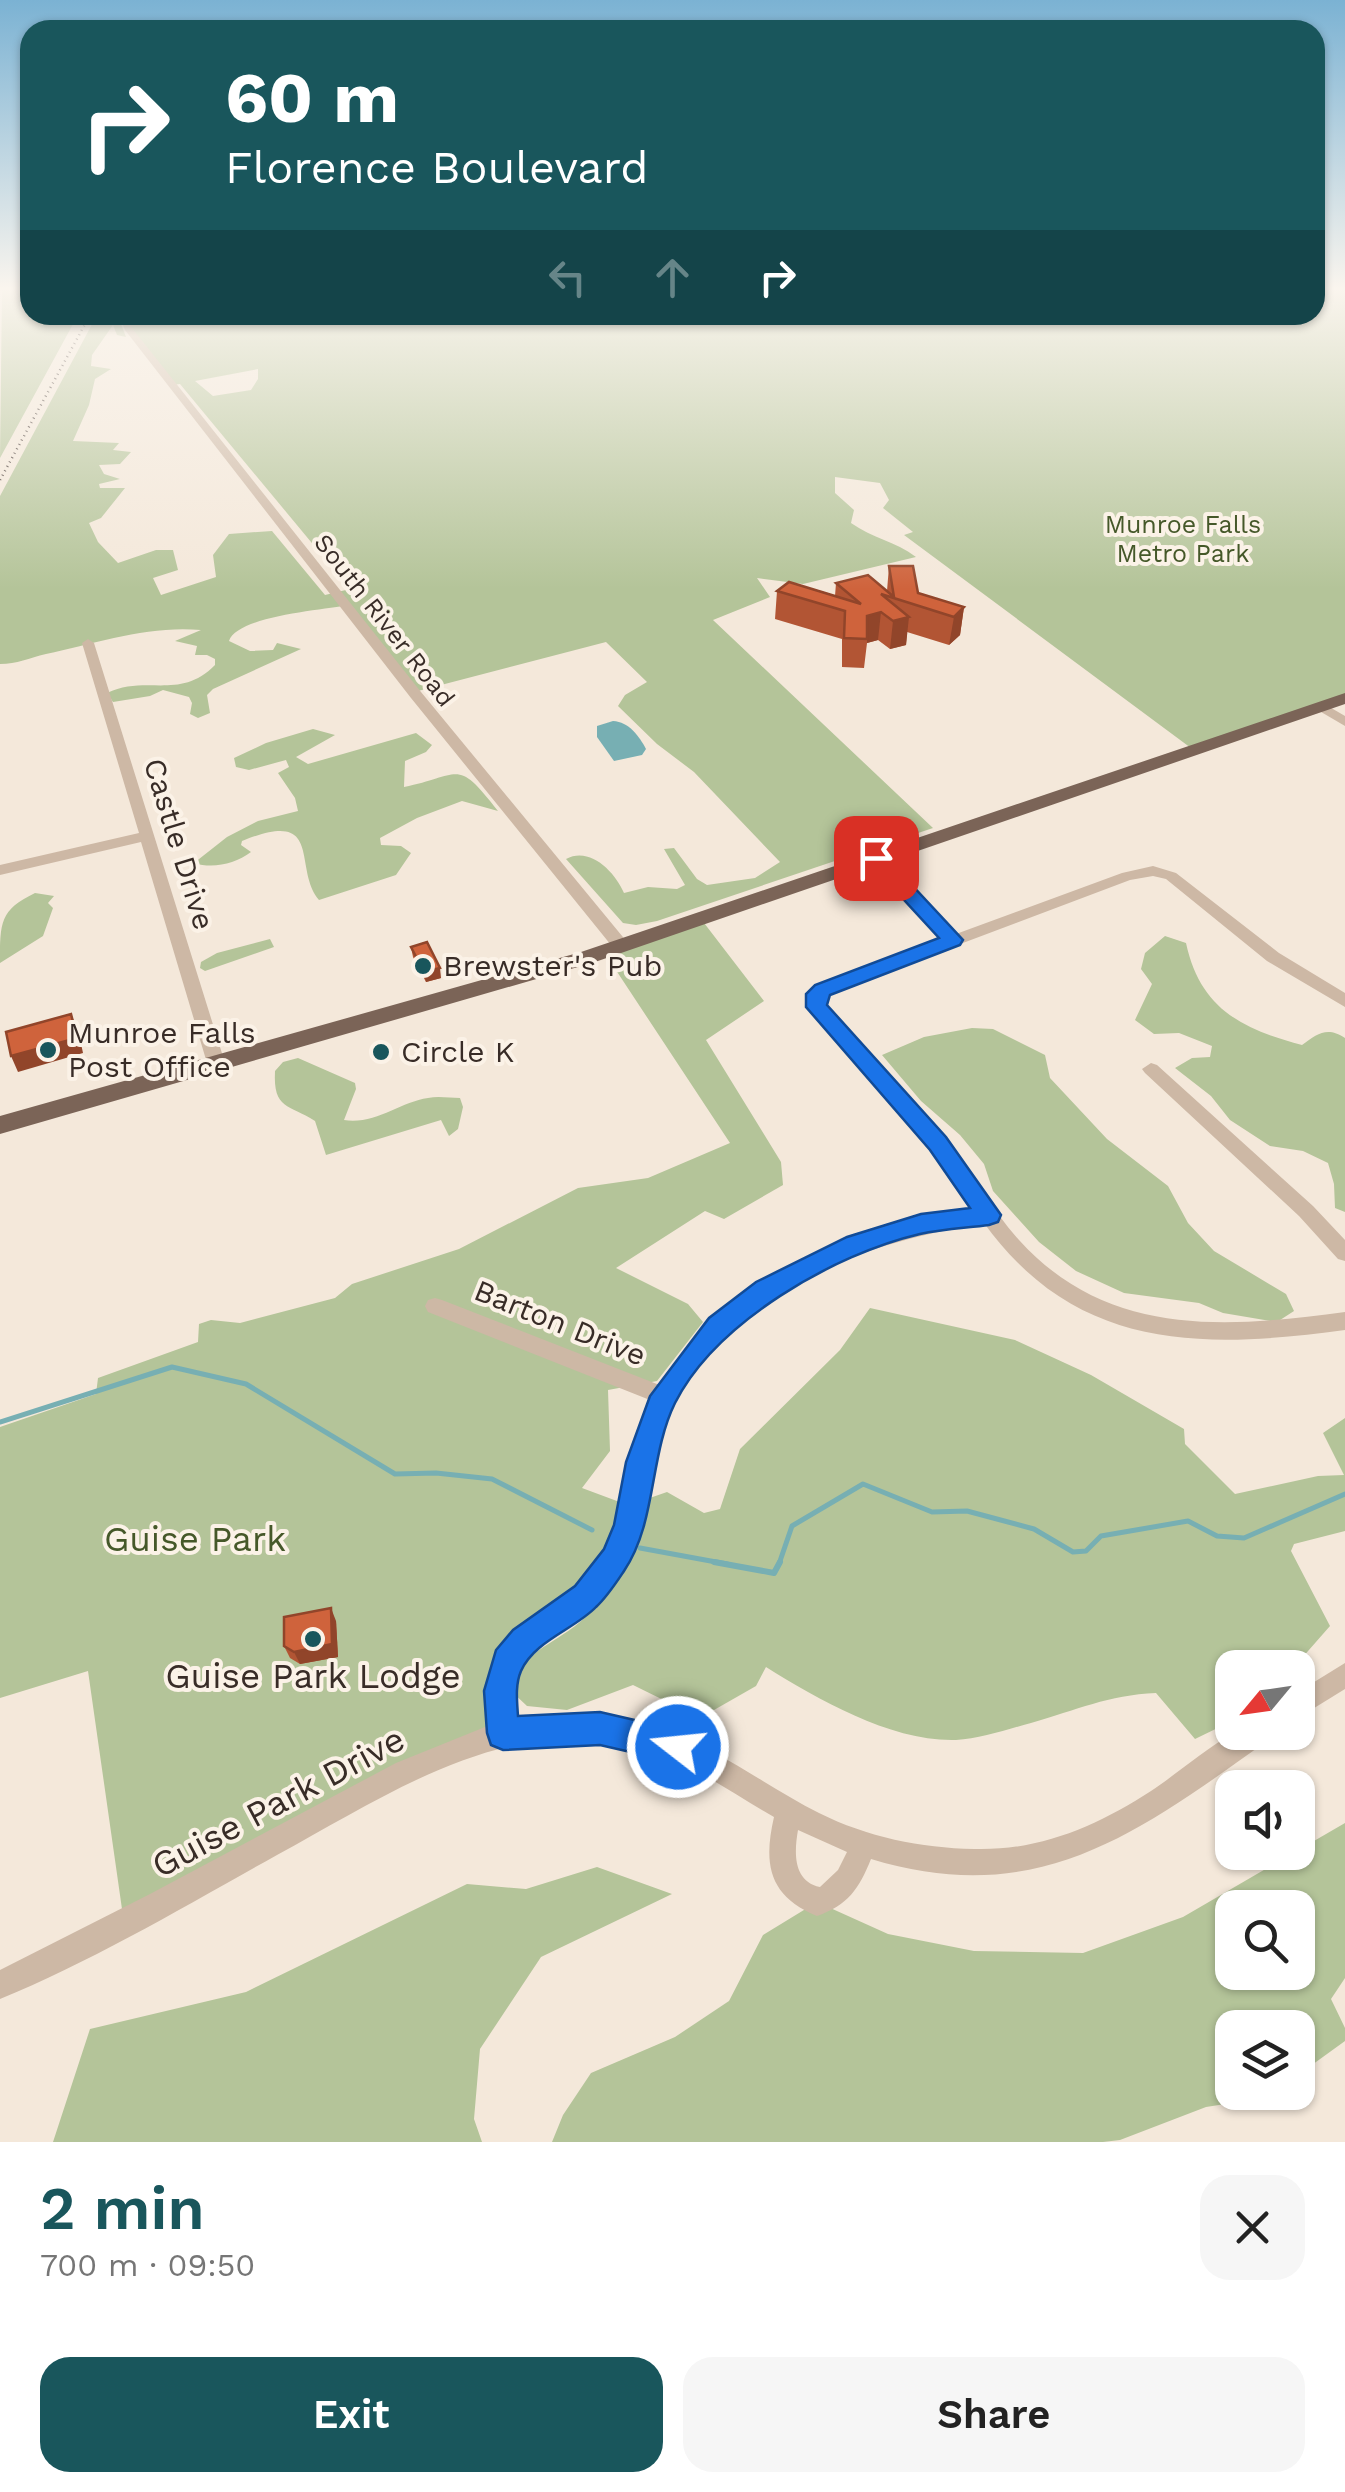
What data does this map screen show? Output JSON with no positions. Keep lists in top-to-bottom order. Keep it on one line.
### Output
{"streets":{"street":["South River Road","Castle Drive","Barton Drive","Guise Park Drive"]},"parks":["Munroe Falls Metro Park","Guise Park"],"places":["Brewster's Pub","Munroe Falls Post Office","Circle K","Guise Park Lodge"],"north":"bottom left","page":{"turn":["60 m","Florence Boulevard"],"heading":["2 min","700 m · 09:50"],"buttons":["Exit","Share"]}}
